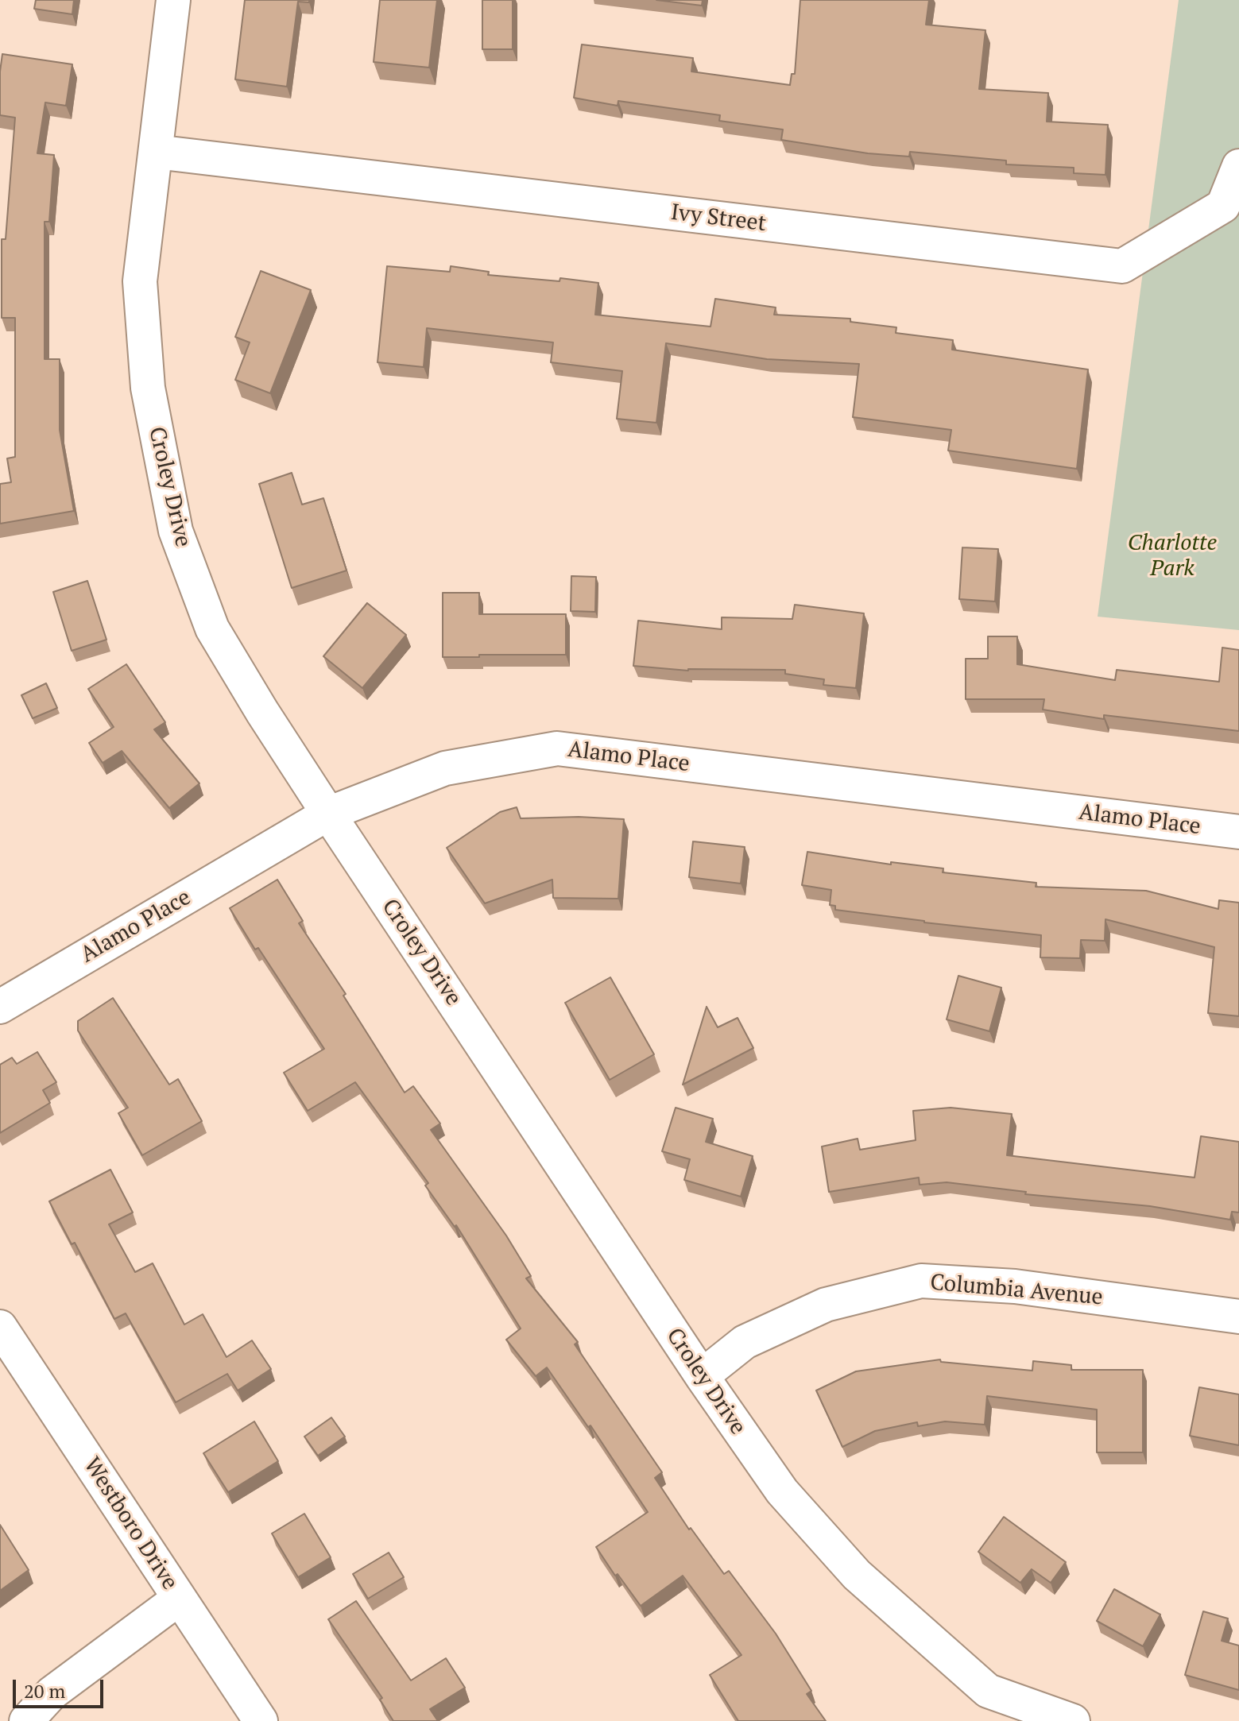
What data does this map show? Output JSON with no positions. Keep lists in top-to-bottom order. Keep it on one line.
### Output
{"streets":{"street":["Ivy Street","Croley Drive","Alamo Place","Columbia Avenue","Westboro Drive"]},"crossings":[["Ivy Street","Croley Drive"],["Croley Drive","Alamo Place"],["Croley Drive","Columbia Avenue"]],"parks":["Charlotte Park"],"scale_bar":"20 m"}
